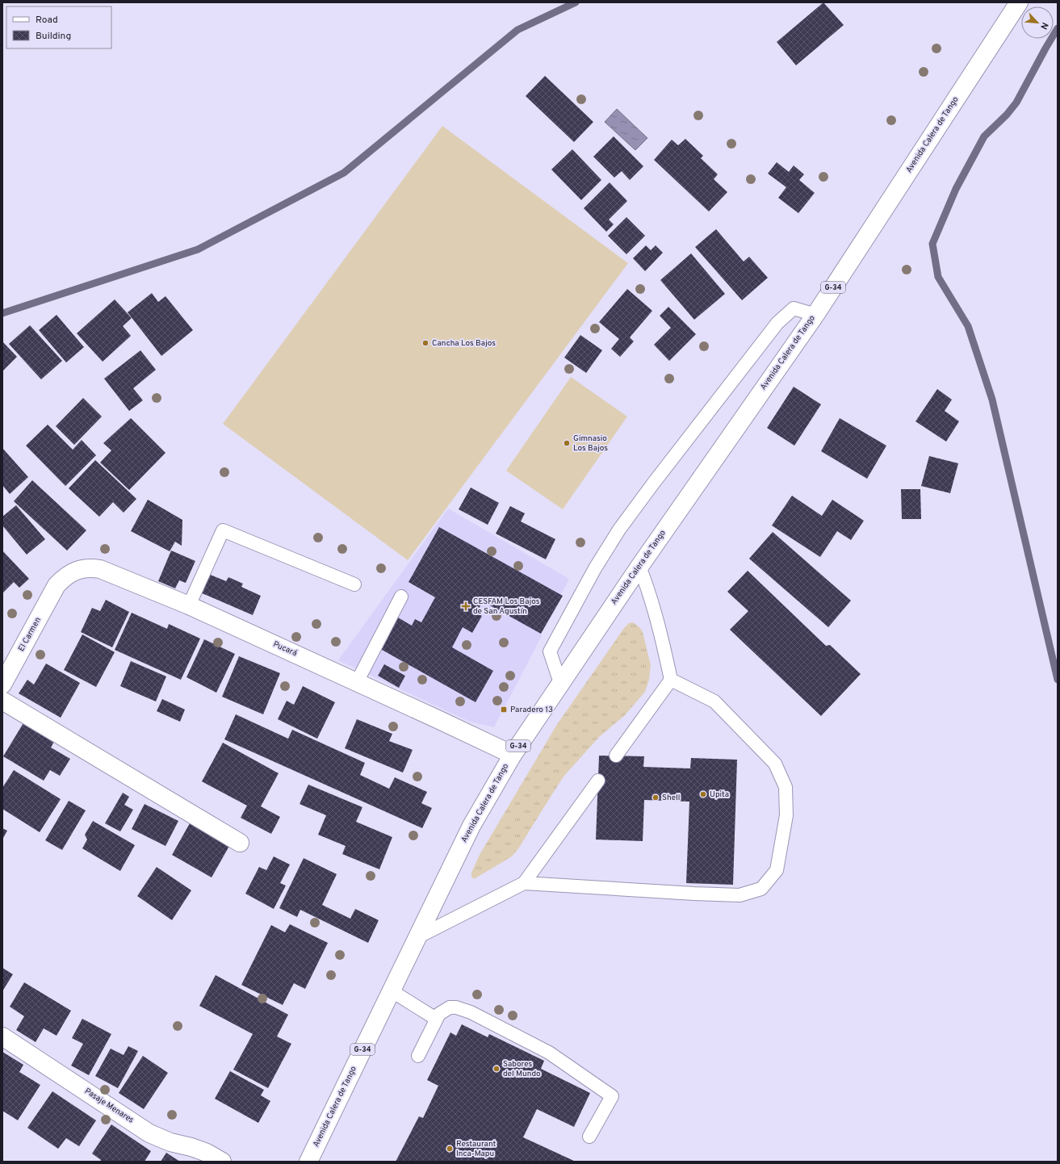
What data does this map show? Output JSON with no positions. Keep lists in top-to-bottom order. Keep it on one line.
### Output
{"streets":{"main road":["Avenida Calera de Tango","G-34","El Carmen","Pucará","Pasaje Menares"]},"crossings":[["Avenida Calera de Tango","Pucará"],["El Carmen","Pucará"]],"places":{"other":["Cancha Los Bajos","Gimnasio Los Bajos","Upita","Shell","Sabores del Mundo","Restaurant Inca-Mapu"],"health":["CESFAM Los Bajos de San Agustín"],"transit":["Paradero 13"]},"legend":["Road","Building"],"north":"bottom right"}
